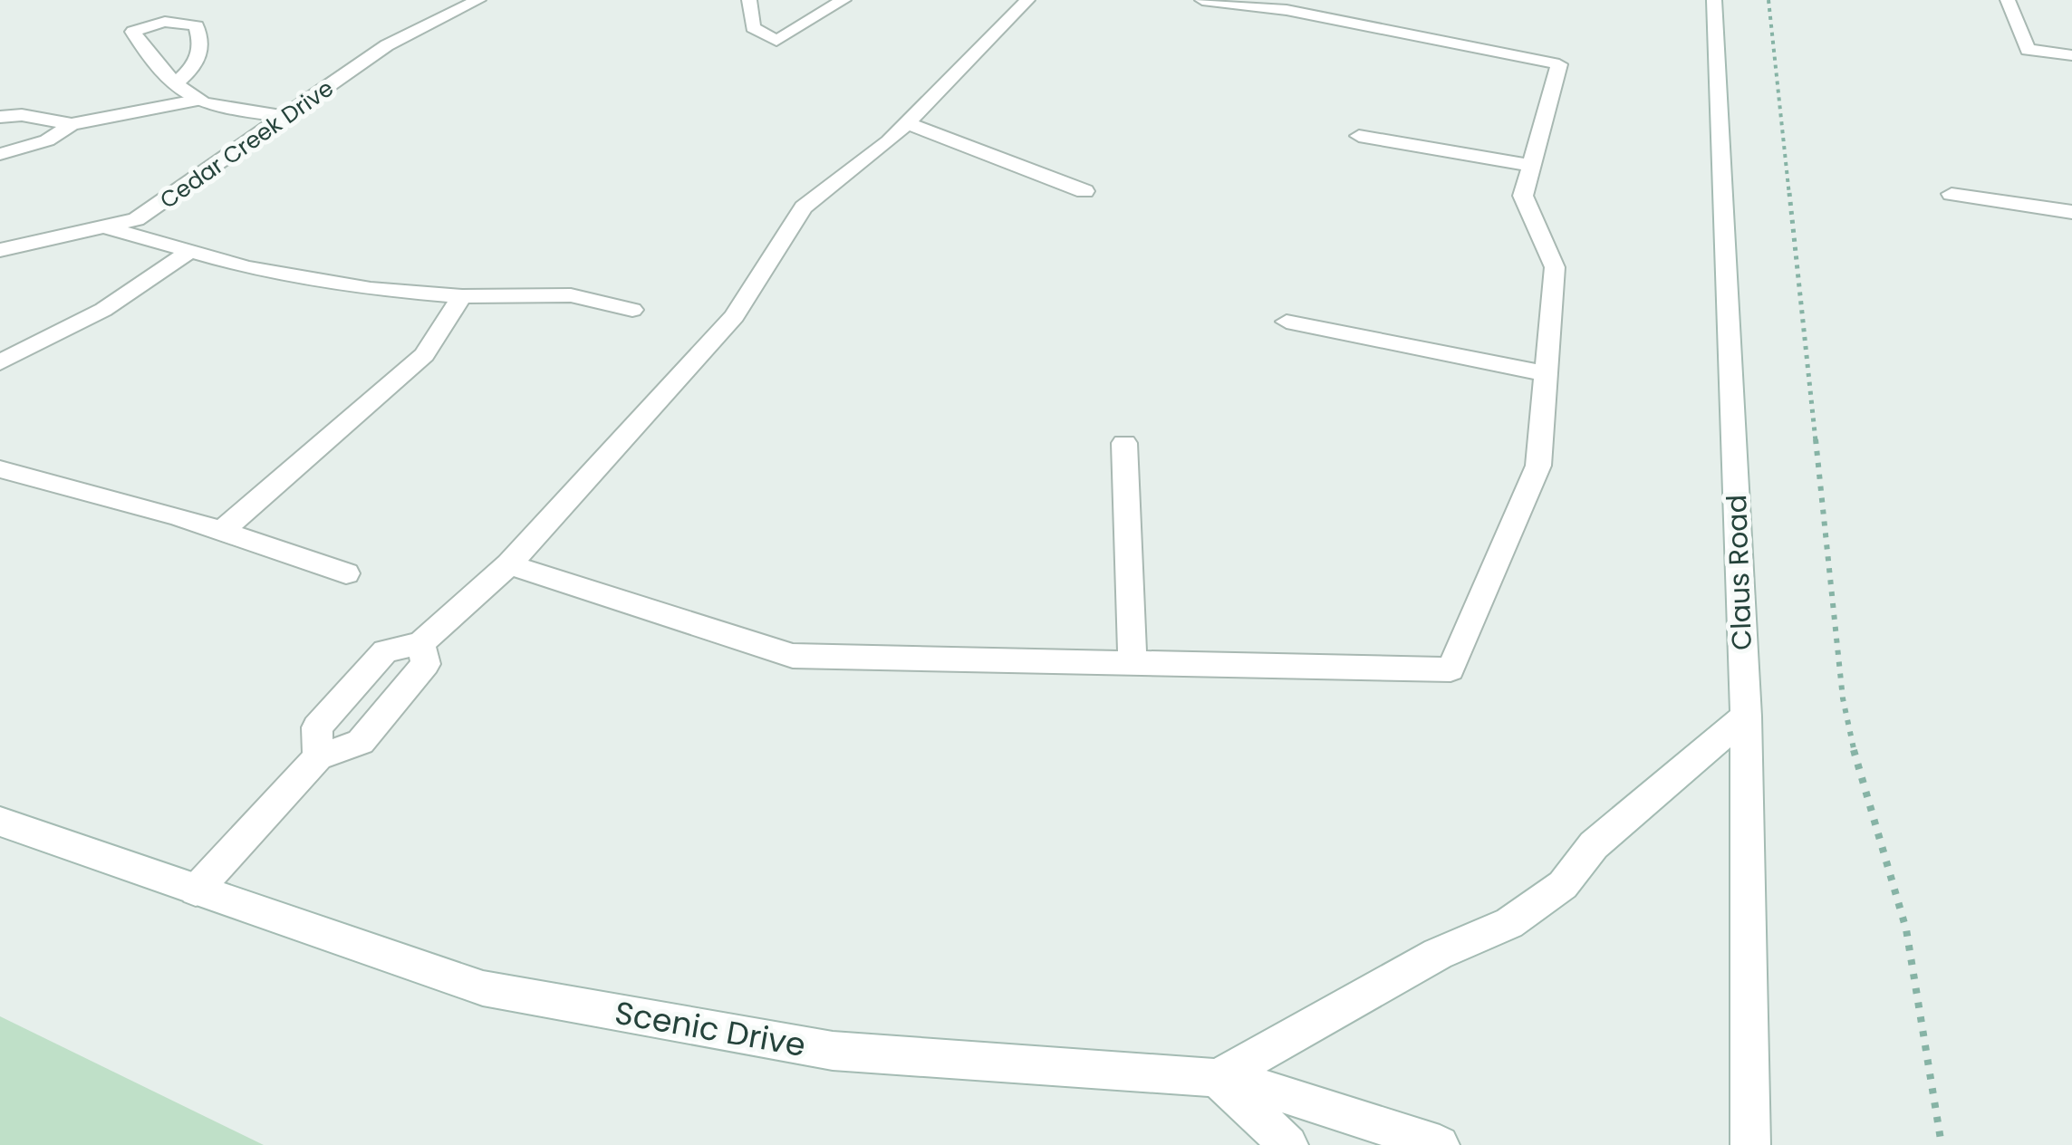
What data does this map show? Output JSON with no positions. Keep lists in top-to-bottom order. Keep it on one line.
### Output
{"streets":{"street":["Cedar Creek Drive","Claus Road","Scenic Drive"]}}
